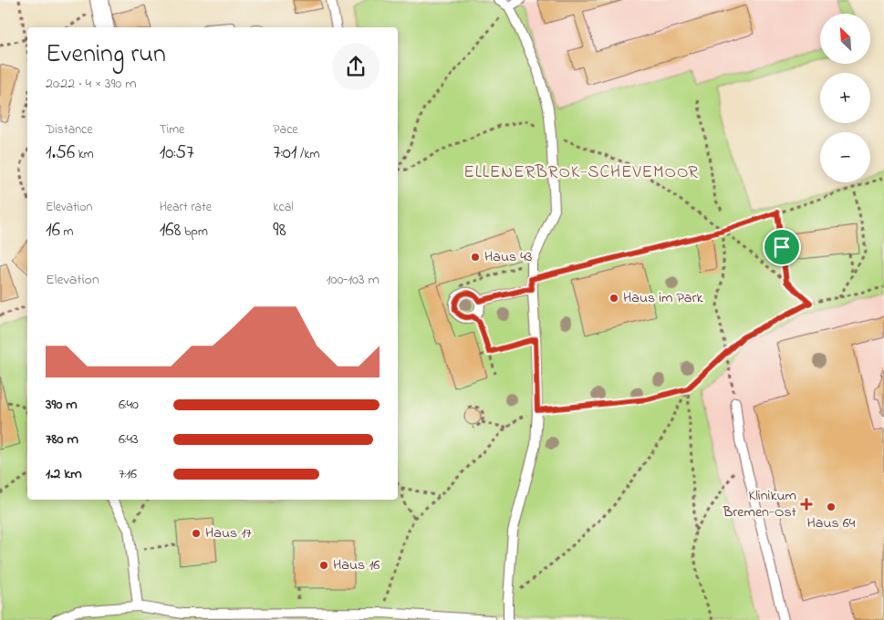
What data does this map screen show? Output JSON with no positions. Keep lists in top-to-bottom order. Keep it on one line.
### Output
{"districts":["ELLENERBROK-SCHEVEMOOR"],"places":{"other":["Haus 43","Haus im Park","Haus 64","Haus 17","Haus 16"],"health":["Klinikum Bremen-Ost"]},"north":"top left","page":{"map_buttons":["+","−"],"heading":["Evening run","20:22 · 4 × 390 m"],"stats":[["Distance","1.56 km"],["Time","10:57"],["Pace","7:01 /km"],["Elevation","16 m"],["Heart rate","168 bpm"],["kcal","98"]],"chart":["Elevation","100–103 m"],"list":[{"name":"390 m","note":"6:40"},{"name":"780 m","note":"6:43"},{"name":"1.2 km","note":"7:16"}]}}
